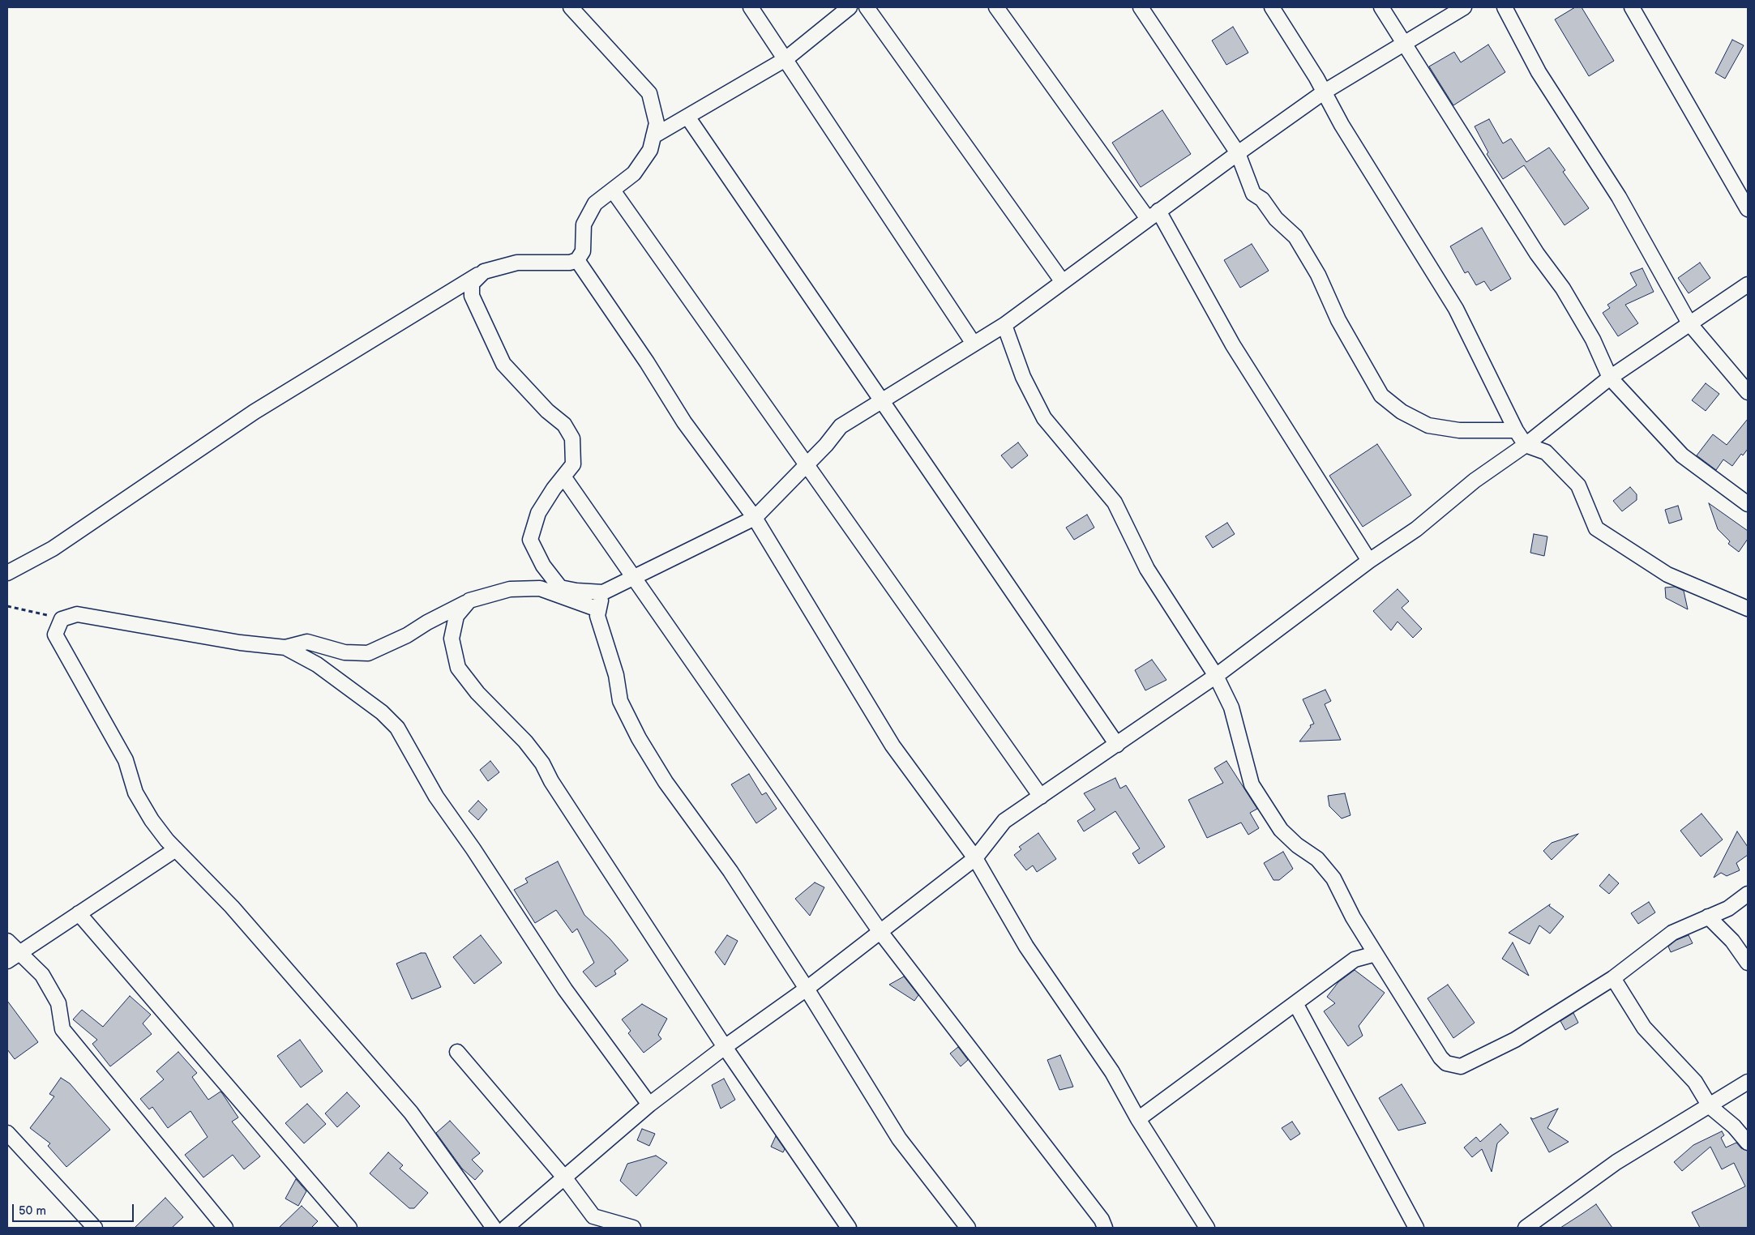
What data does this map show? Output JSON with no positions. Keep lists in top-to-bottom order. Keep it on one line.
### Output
{"scale_bar":"50 m"}
